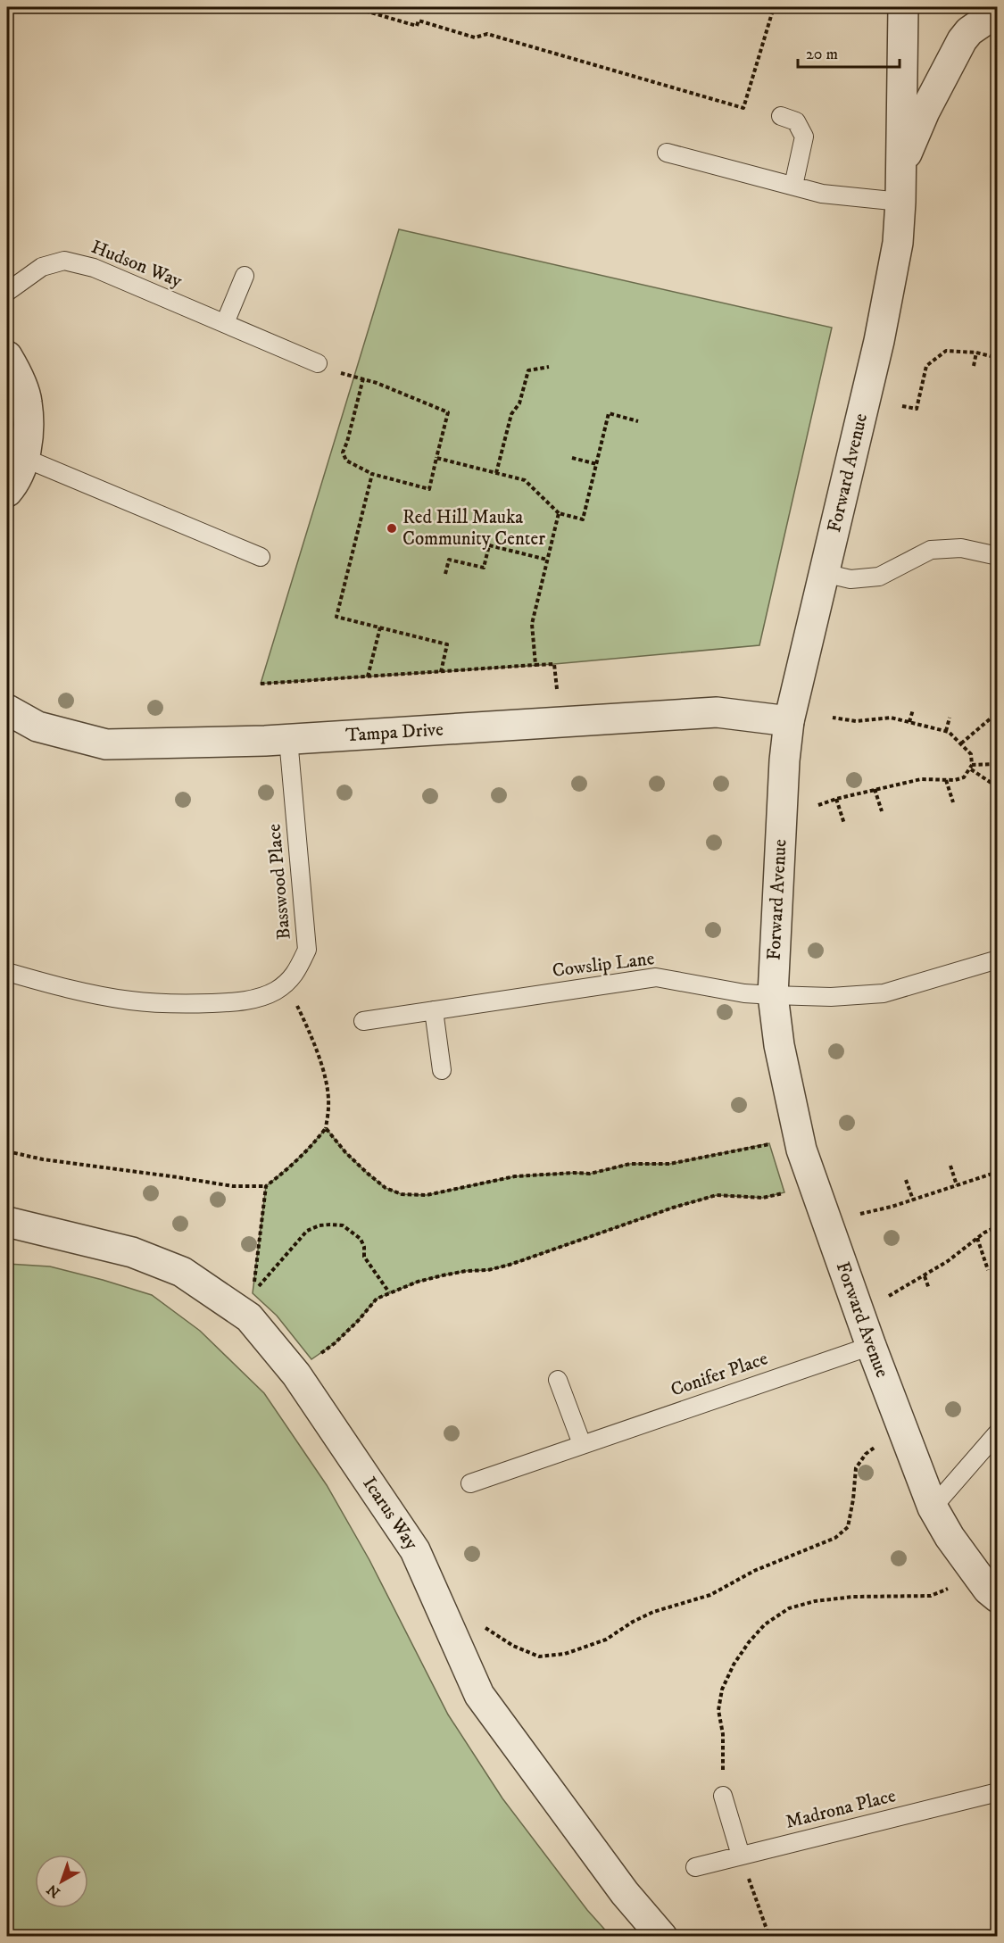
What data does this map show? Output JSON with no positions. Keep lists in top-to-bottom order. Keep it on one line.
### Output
{"streets":{"street":["Forward Avenue","Tampa Drive","Icarus Way"],"lane":["Hudson Way","Basswood Place","Cowslip Lane","Conifer Place","Madrona Place"]},"crossings":[["Forward Avenue","Tampa Drive"],["Forward Avenue","Cowslip Lane"],["Forward Avenue","Conifer Place"],["Tampa Drive","Basswood Place"]],"places":["Red Hill Mauka Community Center"],"scale_bar":"20 m","north":"bottom left"}
